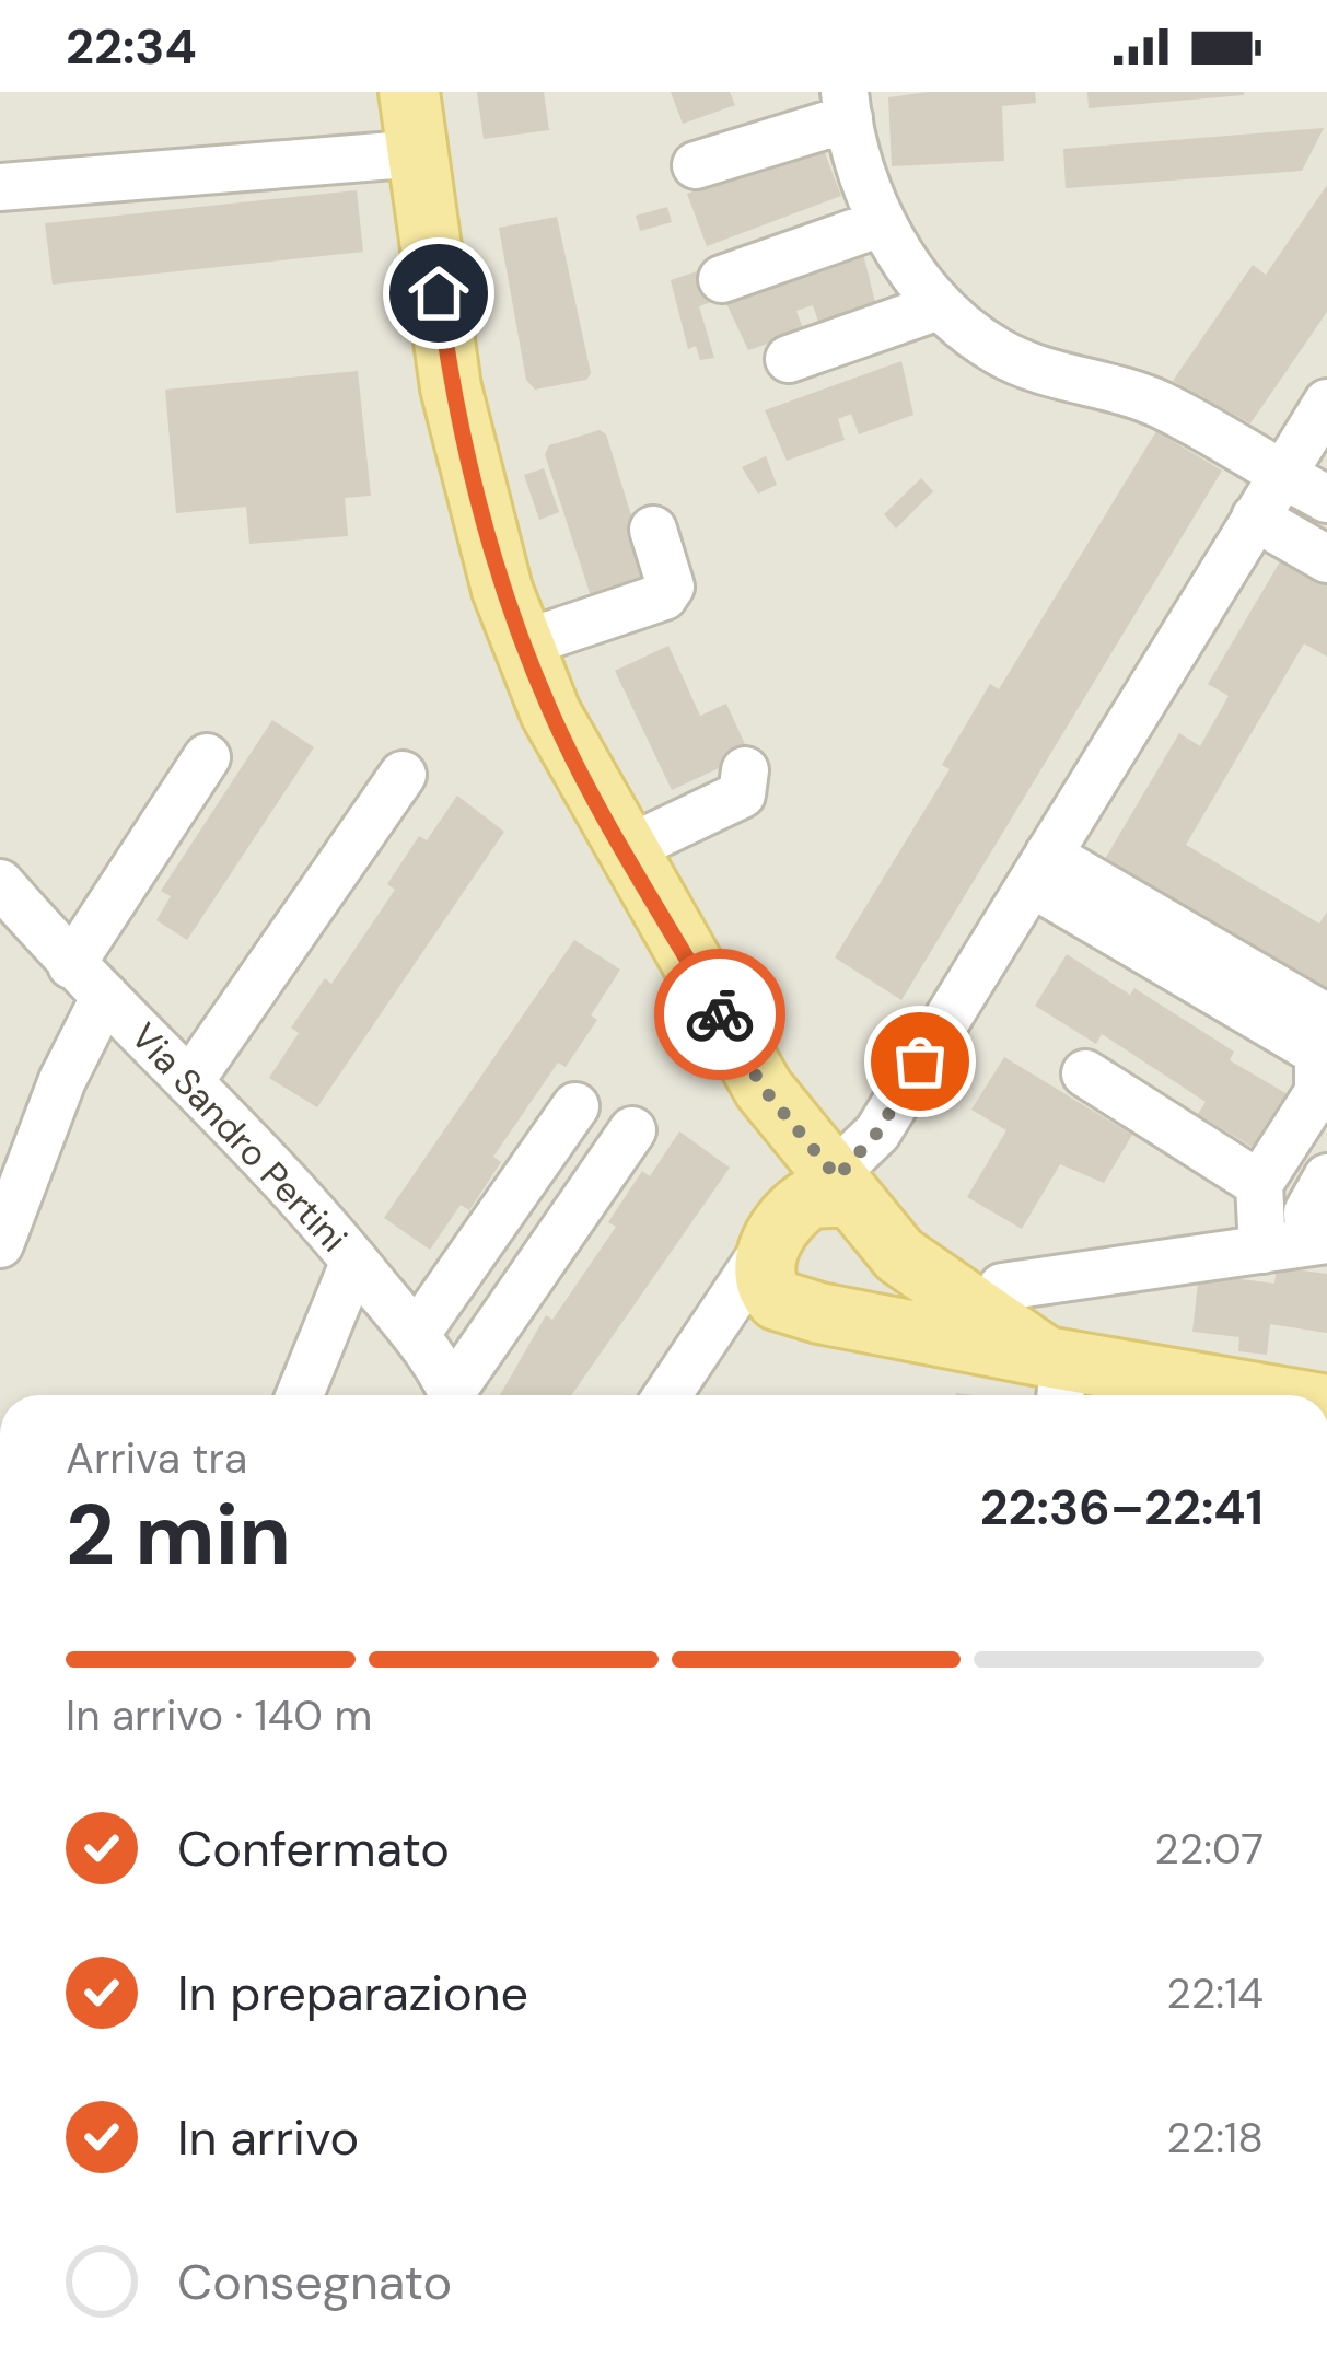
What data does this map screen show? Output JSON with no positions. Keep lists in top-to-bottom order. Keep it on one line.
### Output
{"streets":{"street":["Via Sandro Pertini"]},"page":{"status":"22:34","heading":["2 min","Arriva tra","22:36–22:41"],"bar":"In arrivo · 140 m","list":[["Confermato","22:07"],["In preparazione","22:14"],["In arrivo","22:18"],"Consegnato"]}}
